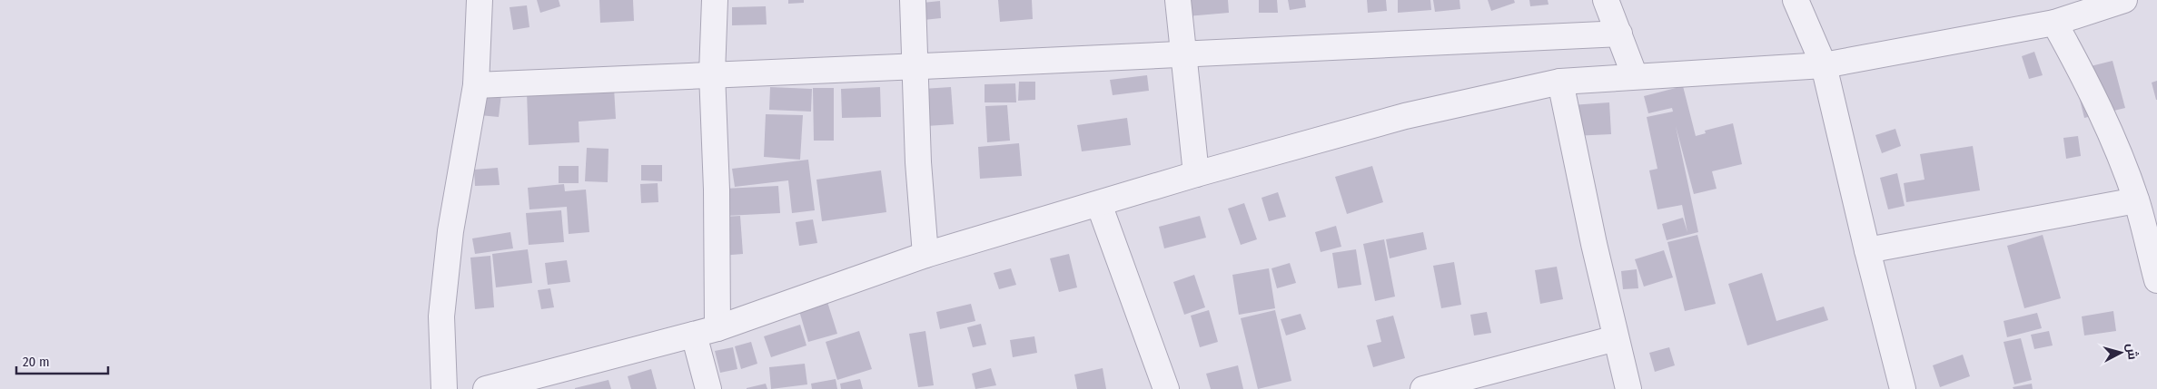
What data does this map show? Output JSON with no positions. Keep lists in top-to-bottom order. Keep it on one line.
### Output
{"scale_bar":"20 m","north":"right"}
